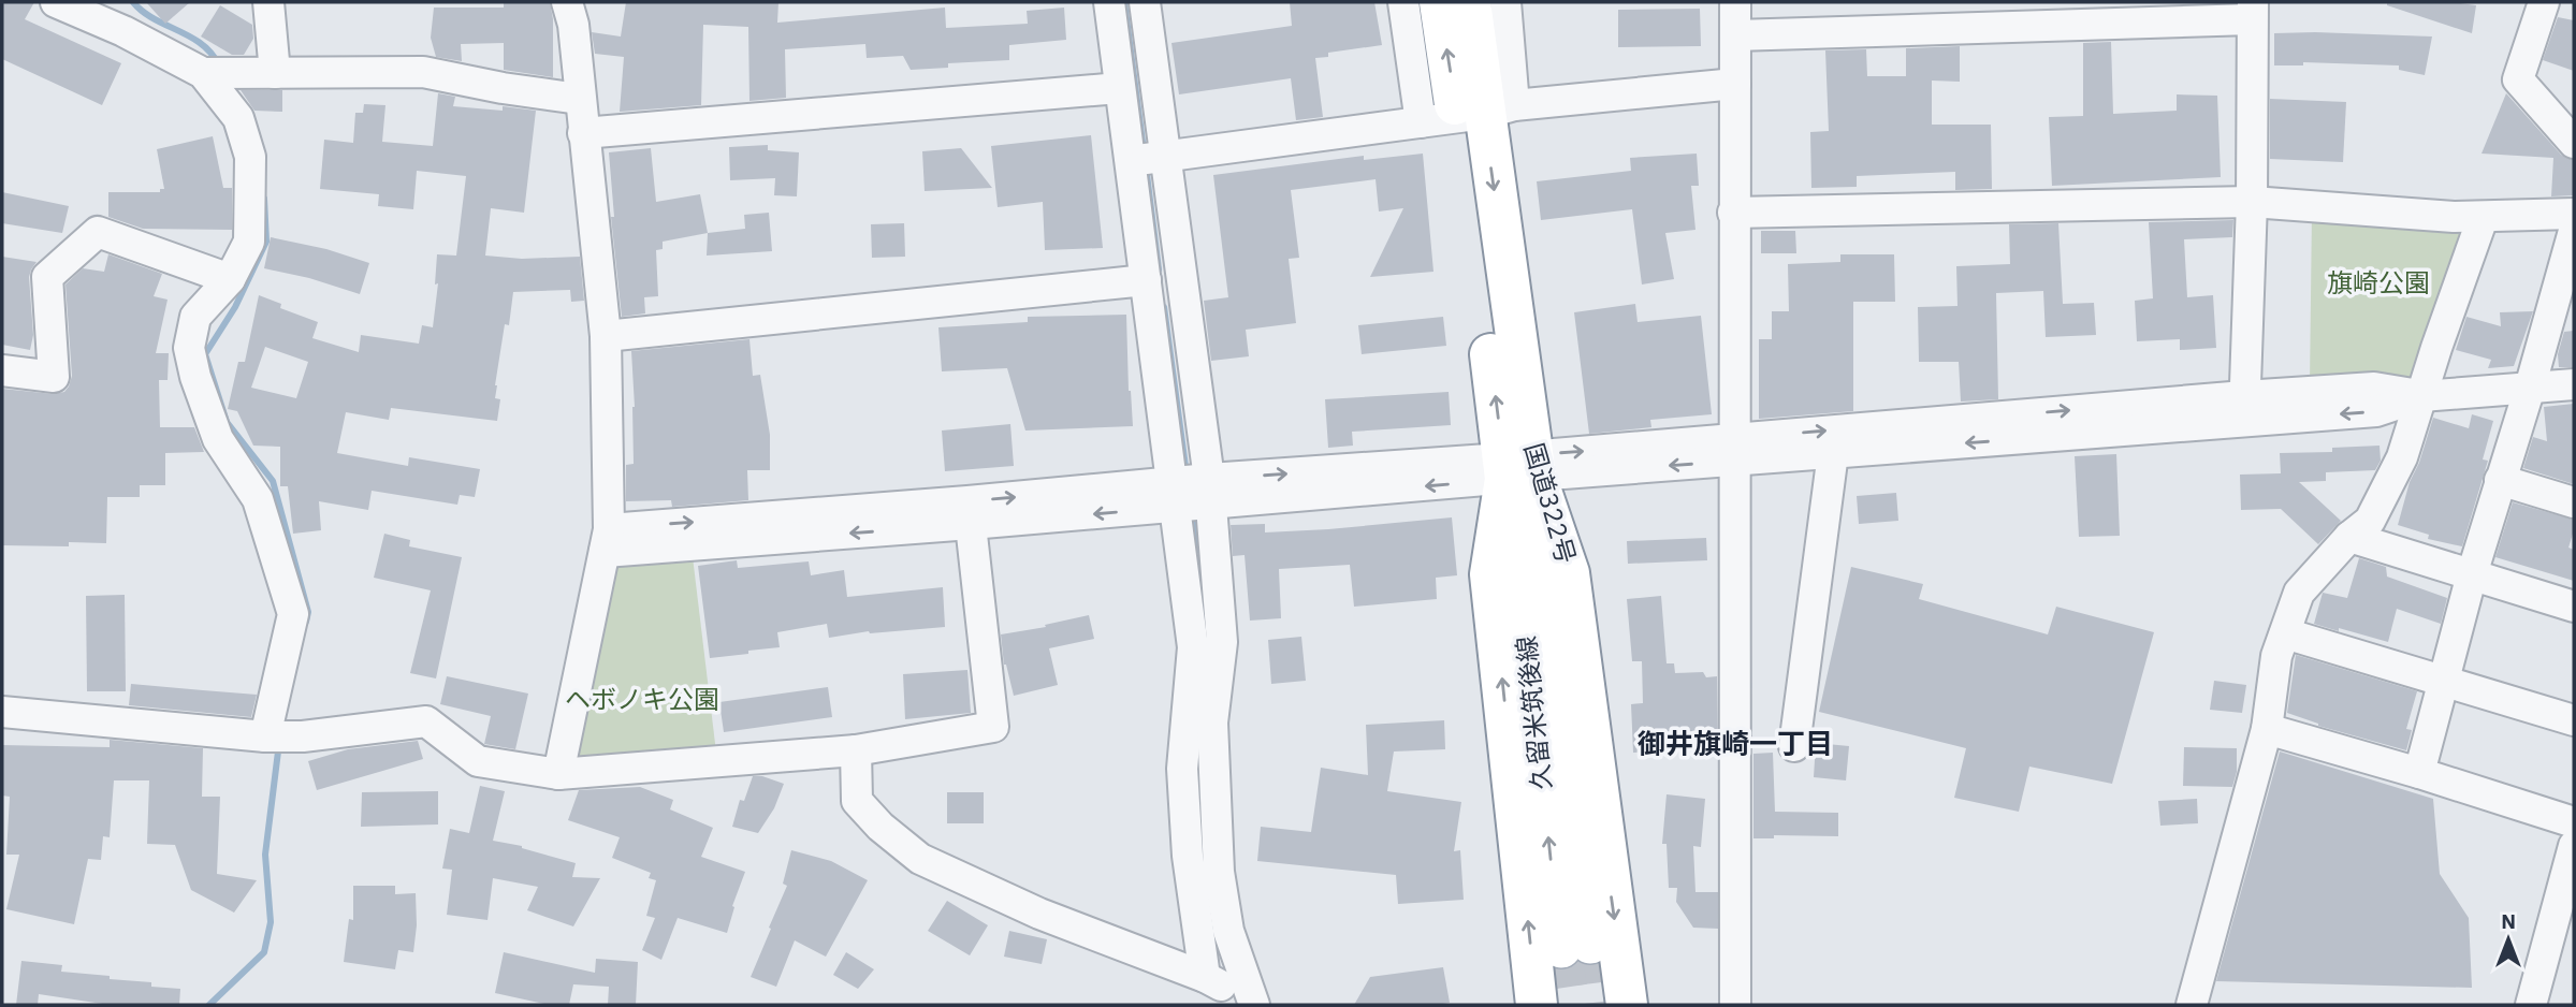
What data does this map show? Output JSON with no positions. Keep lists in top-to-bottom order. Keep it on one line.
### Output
{"streets":{"highway":["国道322号"],"main road":["久留米筑後線"]},"crossings":[["国道322号","久留米筑後線"]],"districts":["御井旗崎一丁目"],"parks":["旗崎公園","ヘボノキ公園"],"north":"top"}
